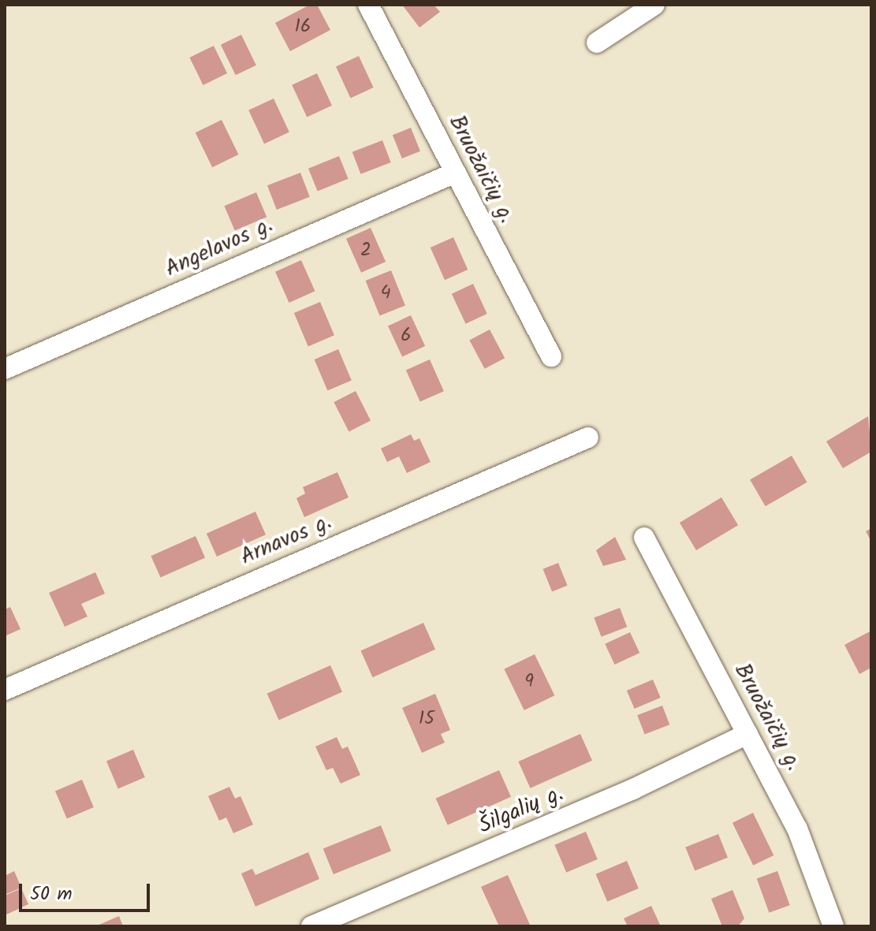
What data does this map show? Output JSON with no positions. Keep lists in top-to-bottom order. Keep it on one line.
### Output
{"streets":{"street":["Bruožaičių g.","Angelavos g.","Arnavos g.","Šilgalių g."]},"crossings":[["Bruožaičių g.","Angelavos g."],["Bruožaičių g.","Šilgalių g."]],"house_numbers":["16","2","4","6","9","15"],"scale_bar":"50 m"}
